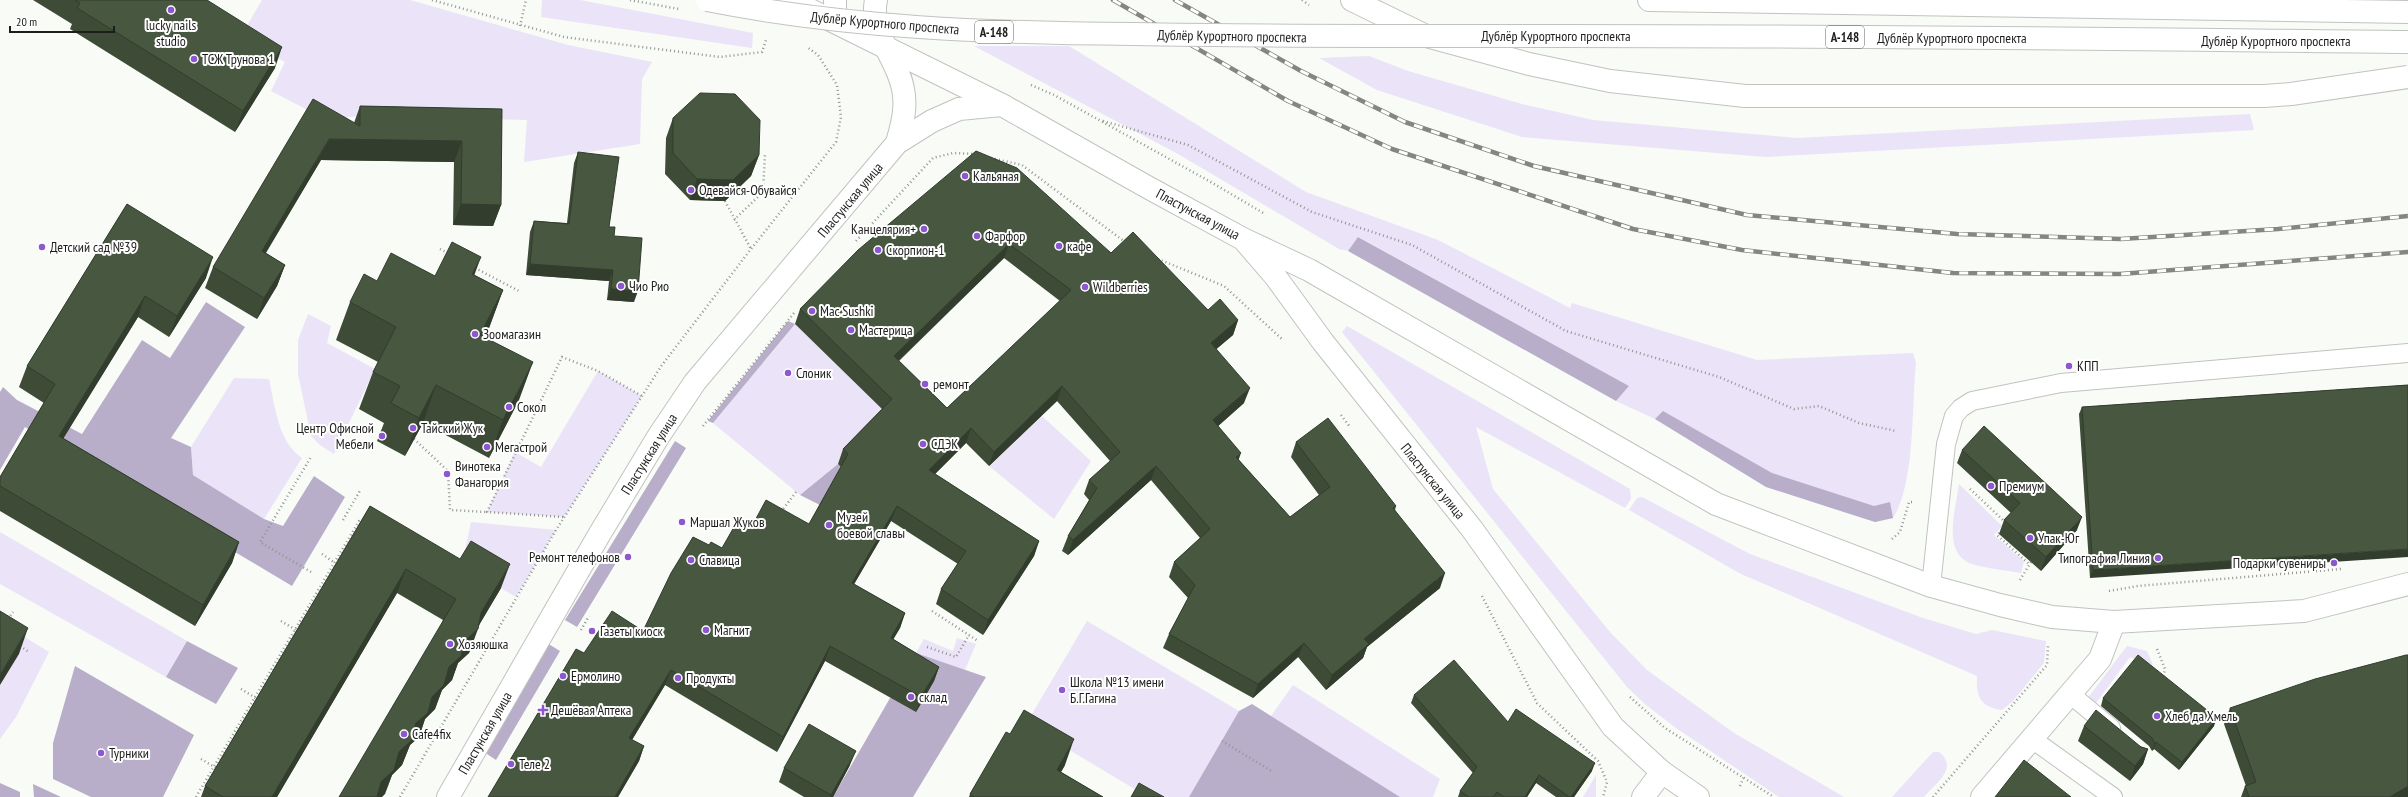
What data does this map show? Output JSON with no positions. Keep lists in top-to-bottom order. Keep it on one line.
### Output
{"streets":{"main road":["Дублёр Курортного проспекта","А-148","Пластунская улица"]},"places":{"other":["lucky nails studio","ТСЖ Трунова 1","Кальяная","Одевайся-Обувайся","Канцелярия+","Фарфор","кафе","Детский сад №39","Скорпион-1","Чио Рио","Wildberries","Mac Sushki","Мастерица","Зоомагазин","КПП","Слоник","ремонт","Сокол","Тайский Жук","Центр Офисной Мебели","СДЭК","Мегастрой","Винотека Фанагория","Премиум","Маршал Жуков","Музей боевой славы","Упак-Юг","Ремонт телефонов","Типография Линия","Славица","Подарки сувениры","Магнит","Газеты киоск","Хозяюшка","Ермолино","Продукты","Школа №13 имени Б.Г.Гагина","склад","Хлеб да Хмель","Cafe4fix","Турники","Теле 2"],"health":["Дешёвая Аптека"]},"scale_bar":"20 m"}
